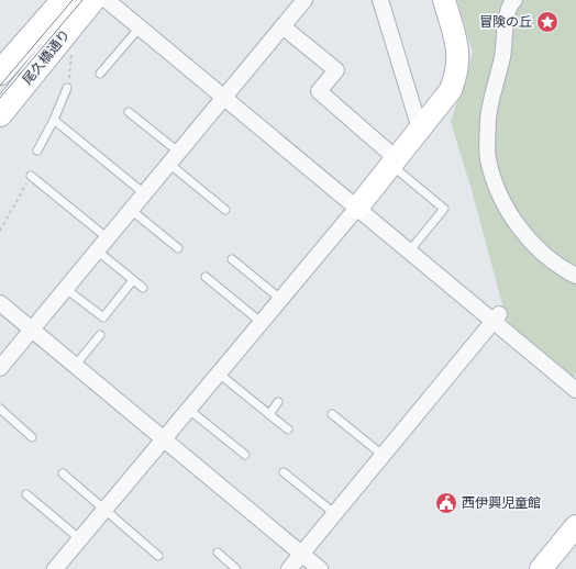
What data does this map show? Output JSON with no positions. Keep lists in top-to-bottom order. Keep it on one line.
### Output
{"streets":{"main road":["尾久橋通り"]},"places":{"place":["冒険の丘"],"public building":["西伊興児童館"]}}
